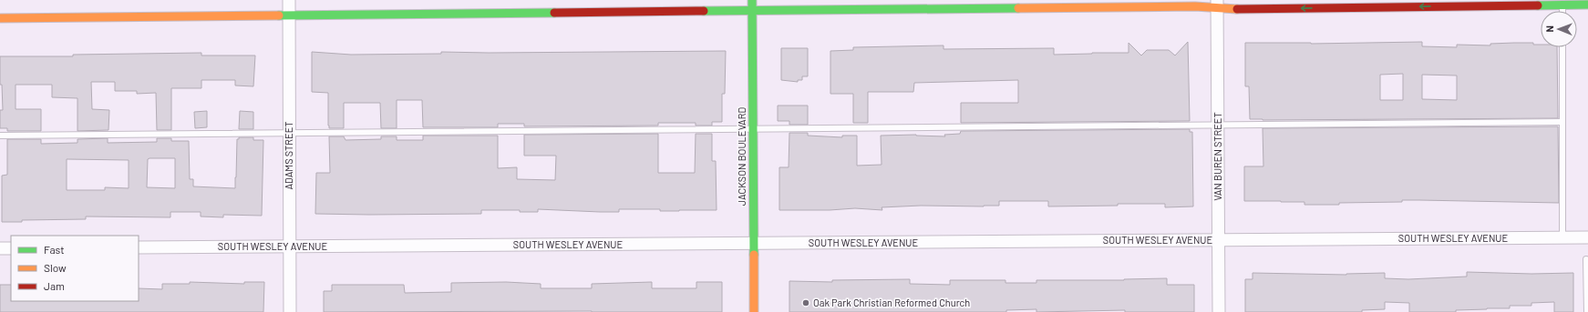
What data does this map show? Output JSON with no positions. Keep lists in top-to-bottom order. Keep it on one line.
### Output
{"streets":{"street":["ADAMS STREET","JACKSON BOULEVARD","VAN BUREN STREET","SOUTH WESLEY AVENUE"]},"crossings":[["ADAMS STREET","SOUTH WESLEY AVENUE"],["JACKSON BOULEVARD","SOUTH WESLEY AVENUE"],["VAN BUREN STREET","SOUTH WESLEY AVENUE"]],"places":["Oak Park Christian Reformed Church"],"legend":["Fast","Slow","Jam"],"north":"left"}
